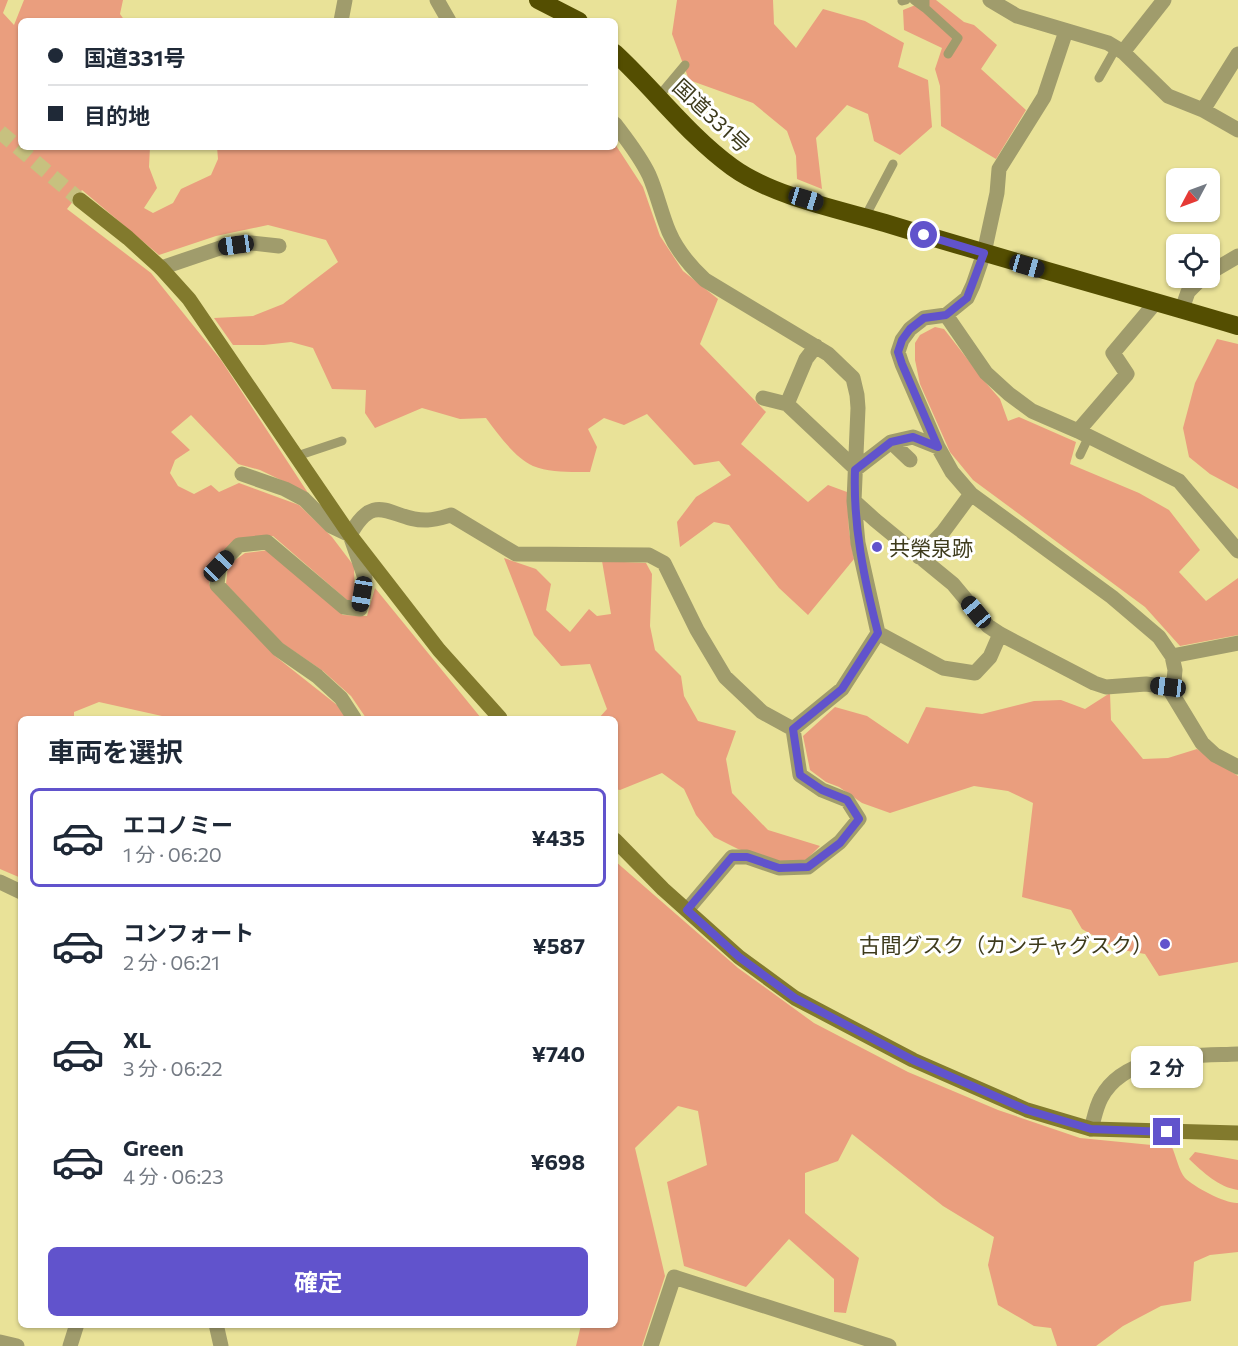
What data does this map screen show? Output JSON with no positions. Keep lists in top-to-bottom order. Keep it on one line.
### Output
{"streets":{"highway":["国道331号"]},"places":["共榮泉跡","古間グスク（カンチャグスク）"],"north":"bottom left","page":{"banner":["国道331号","目的地"],"heading":"車両を選択","list":[{"name":"エコノミー","note":"1 分 · 06:20","value":"¥435"},{"name":"コンフォート","note":"2 分 · 06:21","value":"¥587"},{"name":"XL","note":"3 分 · 06:22","value":"¥740"},{"name":"Green","note":"4 分 · 06:23","value":"¥698"}],"bubble":"2 分","buttons":"確定"}}
